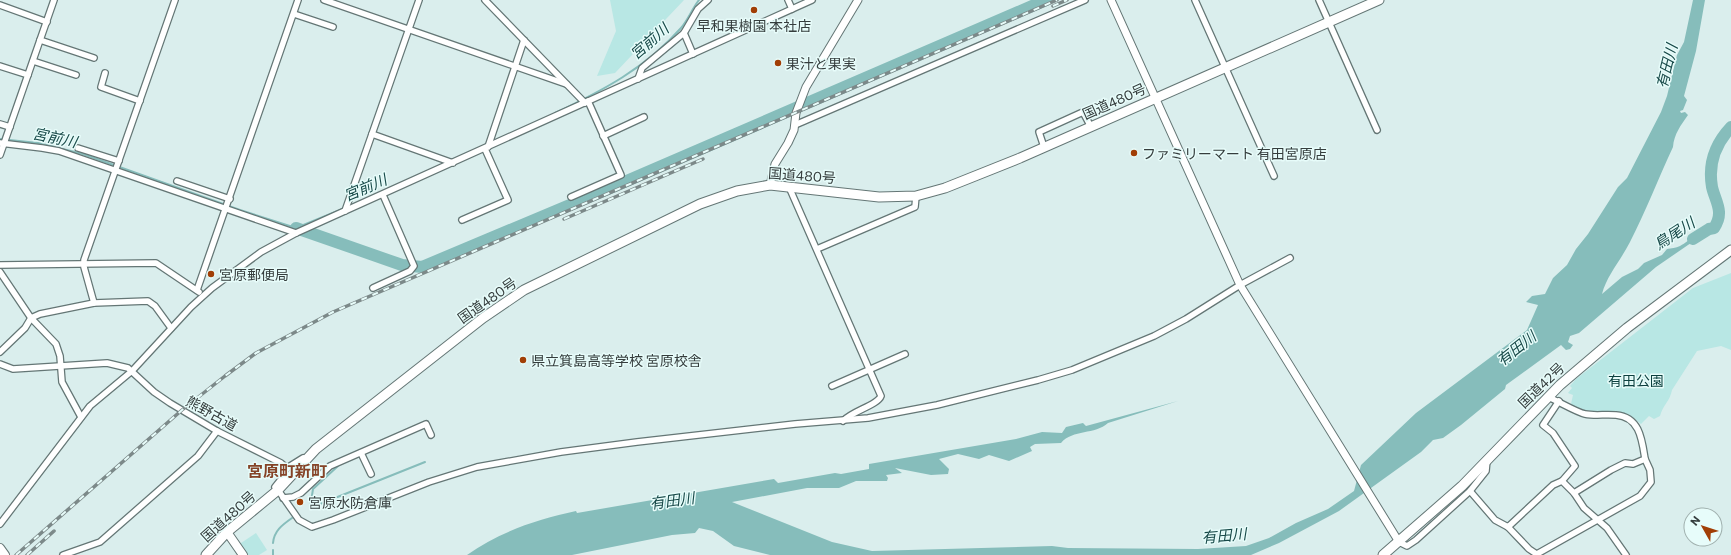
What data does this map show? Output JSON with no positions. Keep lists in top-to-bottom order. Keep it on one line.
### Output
{"streets":{"highway":["国道480号","国道42号"],"street":["熊野古道"]},"districts":["宮原町新町"],"water":["宮前川","有田川","鳥尾川"],"parks":["有田公園"],"places":["早和果樹園 本社店","果汁と果実","ファミリーマート 有田宮原店","宮原郵便局","県立箕島高等学校 宮原校舎","宮原水防倉庫"],"north":"top left"}
